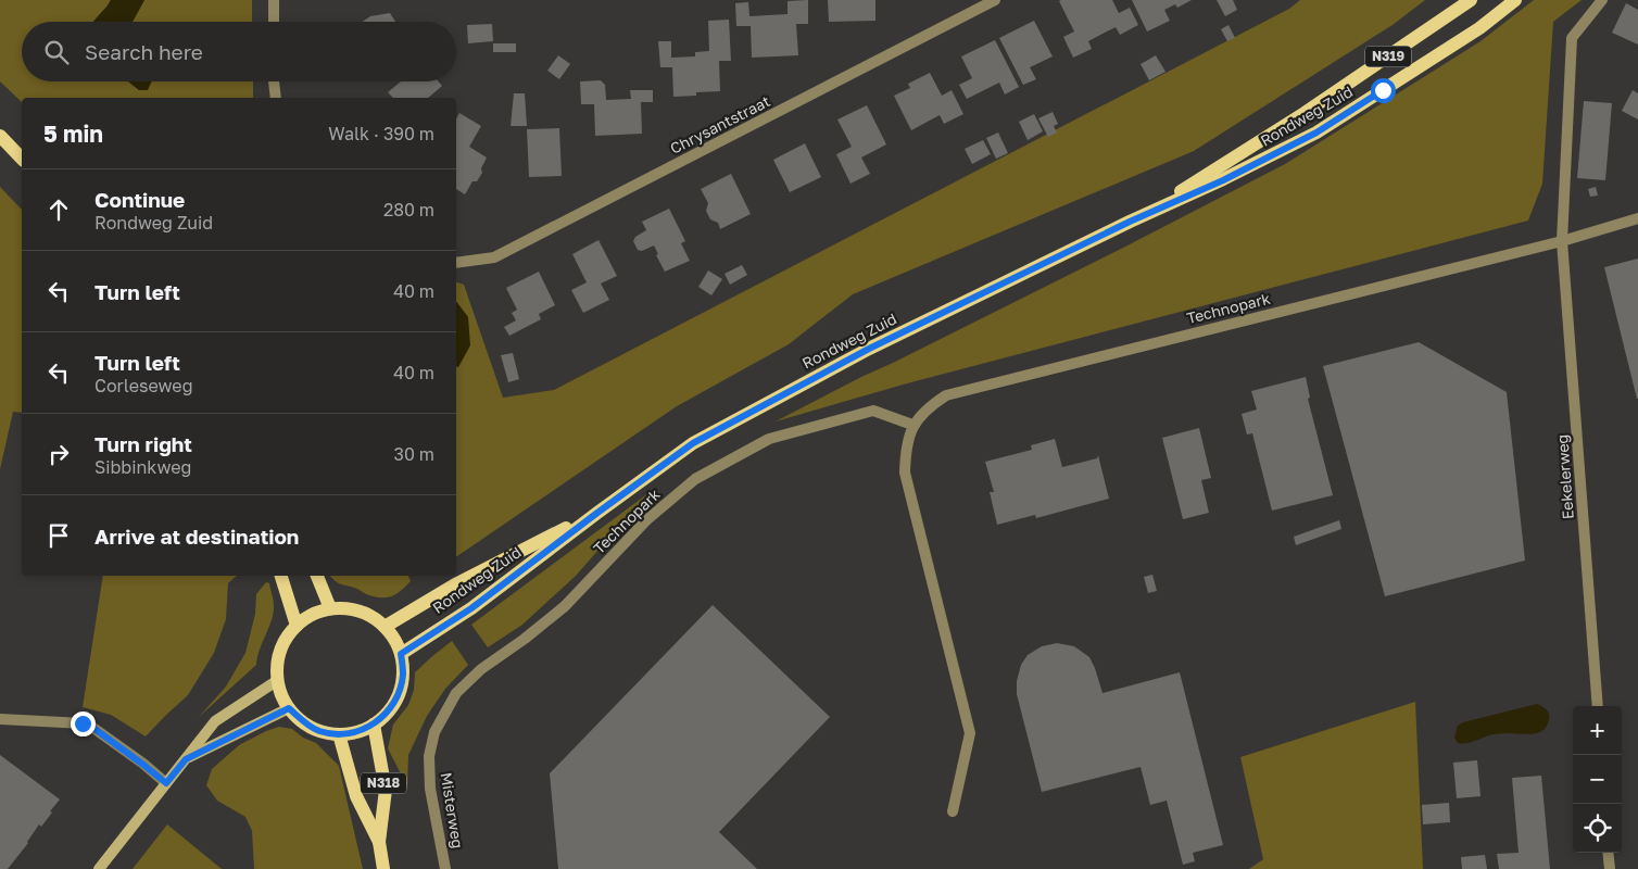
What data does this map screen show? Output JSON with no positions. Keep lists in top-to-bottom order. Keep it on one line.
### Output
{"streets":{"main road":["N319","Rondweg Zuid","N318"],"street":["Chrysantstraat","Technopark","Eekelerweg","Misterweg"]},"crossings":[["Rondweg Zuid","N318"],["Technopark","Eekelerweg"],["Technopark","Misterweg"]],"page":{"search":"Search here","heading":["5 min","Walk · 390 m"],"list":[["Continue","Rondweg Zuid","280 m"],["Turn left","40 m"],["Turn left","Corleseweg","40 m"],["Turn right","Sibbinkweg","30 m"],"Arrive at destination"],"map_buttons":["+","−"]}}
